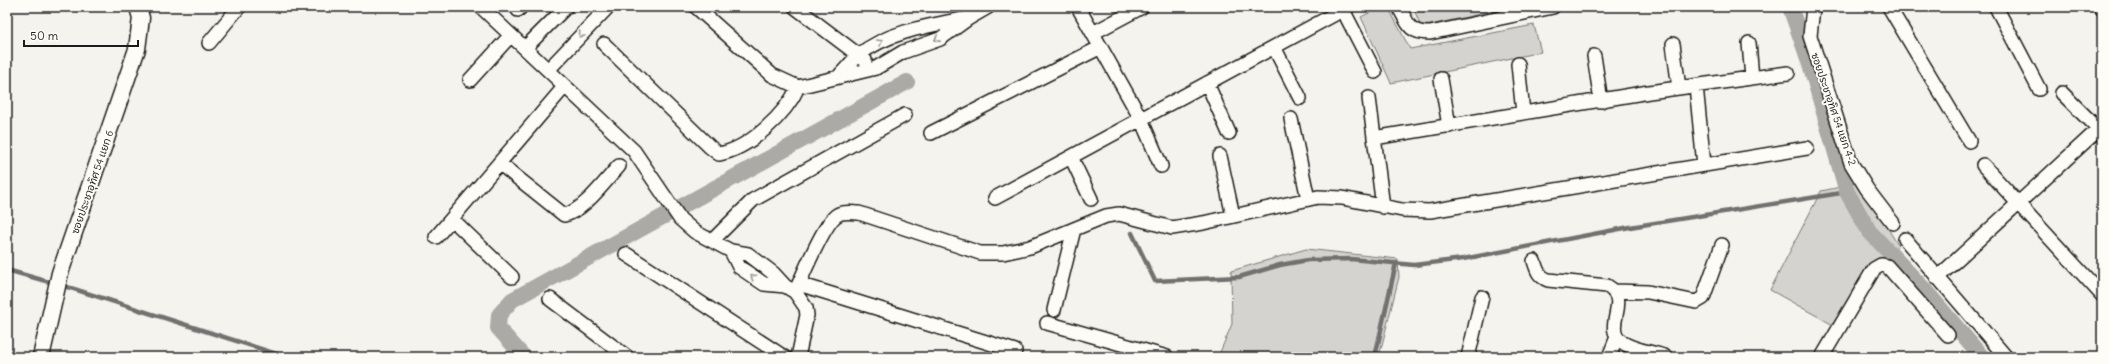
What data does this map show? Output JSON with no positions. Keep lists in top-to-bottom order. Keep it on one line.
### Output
{"streets":{"street":["ซอยประชาอุทิศ 54 แยก 4-2","ซอยประชาอุทิศ 54 แยก 6"]},"scale_bar":"50 m"}
